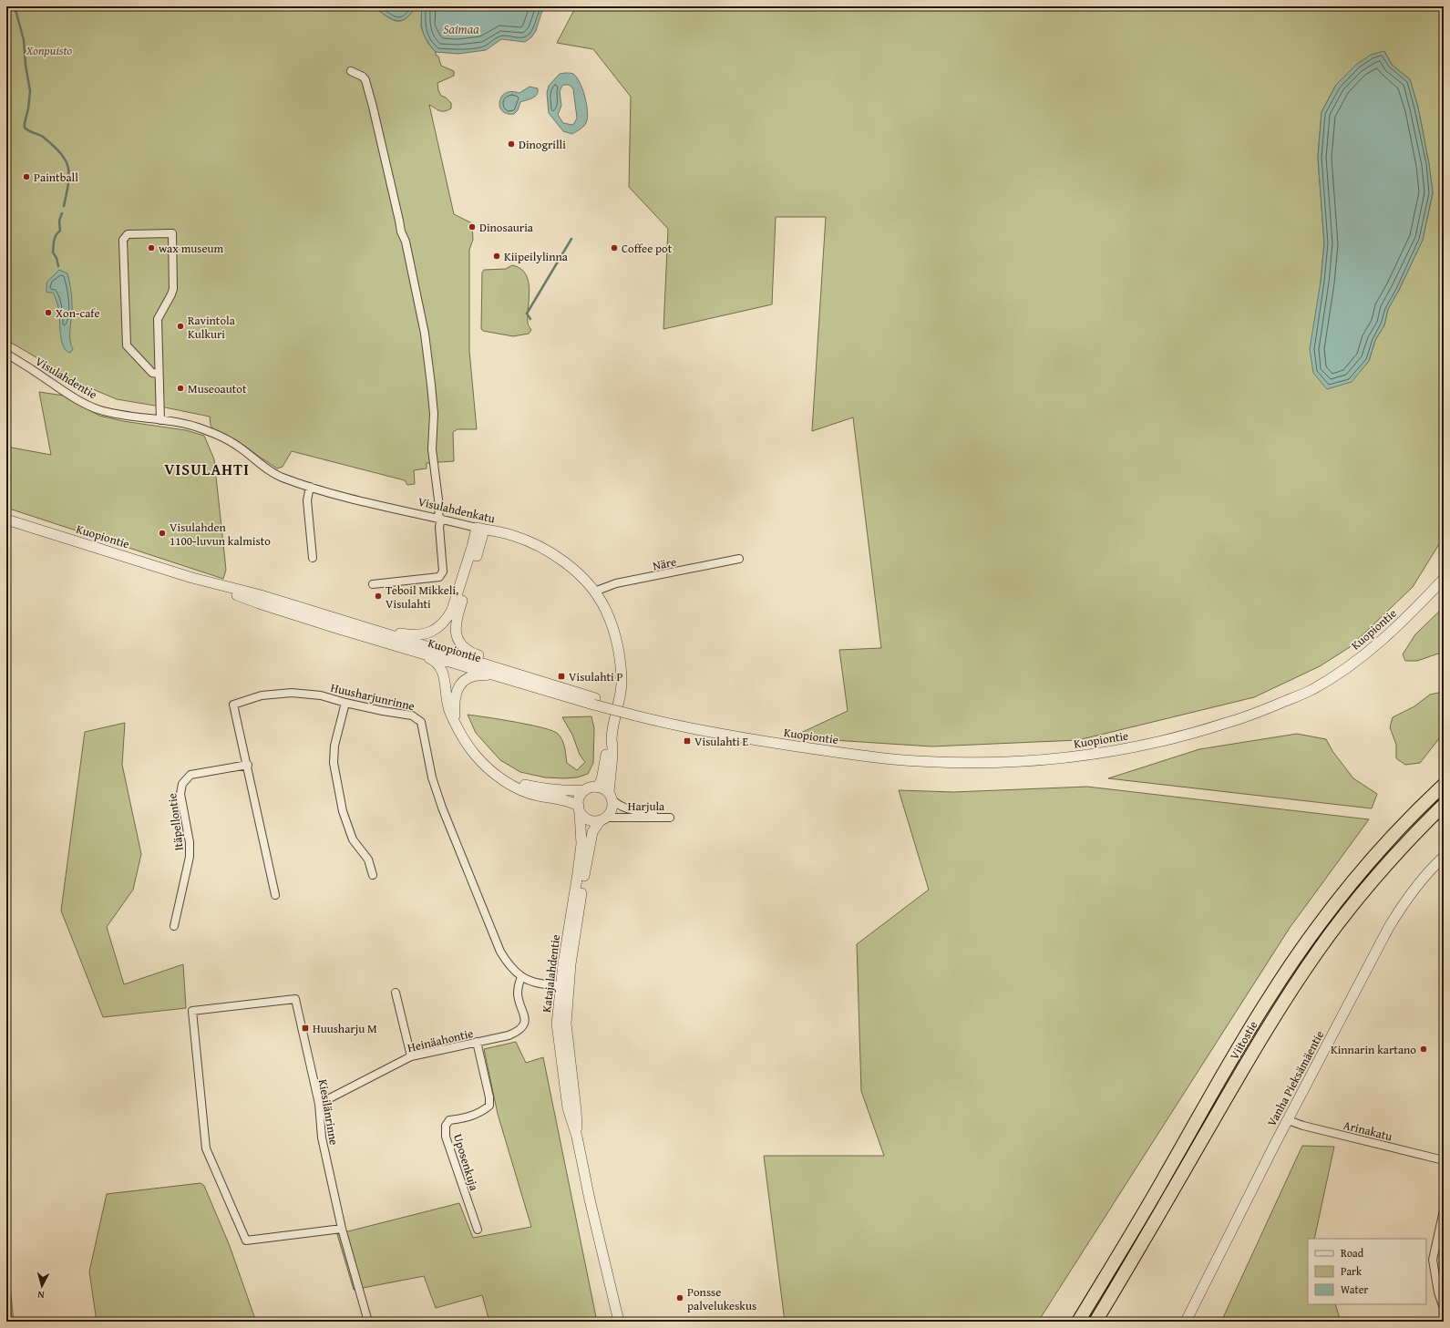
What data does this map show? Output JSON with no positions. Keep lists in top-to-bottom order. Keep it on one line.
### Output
{"streets":{"highway":["Viitostie"],"street":["Visulahdentie","Visulahdenkatu","Kuopiontie","Näre","Huusharjunrinne","Harjula","Itäpellontie","Katajalahdentie","Heinäahontie","Vanha Pieksämäentie","Kiesilänrinne","Arinakatu","Uposenkuja"]},"crossings":[["Visulahdentie","Visulahdenkatu"],["Visulahdenkatu","Näre"],["Visulahdenkatu","Harjula"],["Visulahdenkatu","Katajalahdentie"],["Huusharjunrinne","Itäpellontie"],["Huusharjunrinne","Katajalahdentie"],["Huusharjunrinne","Heinäahontie"],["Harjula","Katajalahdentie"],["Heinäahontie","Kiesilänrinne"],["Heinäahontie","Uposenkuja"],["Vanha Pieksämäentie","Arinakatu"]],"districts":["VISULAHTI"],"water":["Saimaa"],"parks":["Xonpuisto"],"places":{"other":["Dinogrilli","Paintball","Dinosauria","wax museum","Coffee pot","Kiipeilylinna","Xon-cafe","Ravintola Kulkuri","Museoautot","Visulahden 1100-luvun kalmisto","Teboil Mikkeli, Visulahti","Kinnarin kartano","Ponsse palvelukeskus"],"transit":["Visulahti P","Visulahti E","Huusharju M"]},"legend":["Road","Park","Water"],"north":"bottom"}
